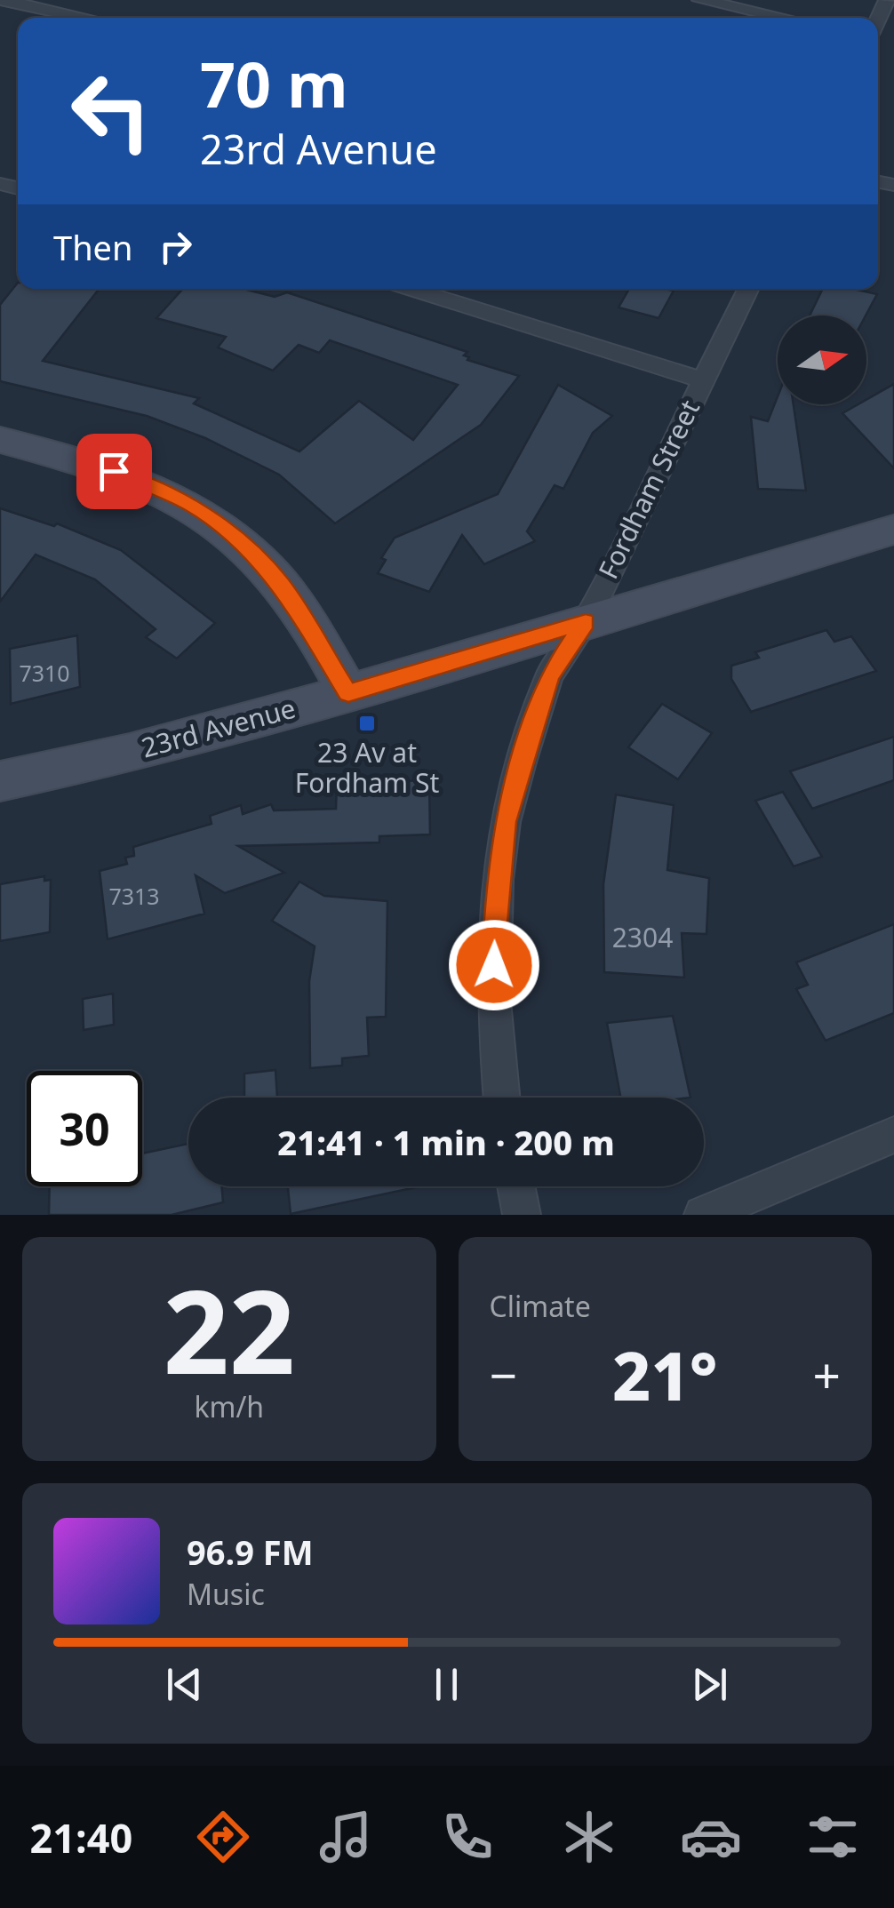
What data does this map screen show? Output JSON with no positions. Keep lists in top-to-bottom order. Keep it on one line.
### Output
{"streets":{"street":["Fordham Street","23rd Avenue"]},"crossings":[["Fordham Street","23rd Avenue"]],"places":{"transit":["23 Av at Fordham St"]},"house_numbers":["7310","7313","2304"],"north":"right","page":{"turn":["70 m","23rd Avenue"],"then":"Then","limit":"30","trip":"21:41 · 1 min · 200 m","tile":[["22","km/h"],"Climate"],"heat":["−","21°","+"],"song":["96.9 FM","Music"],"tabs":"21:40"}}
